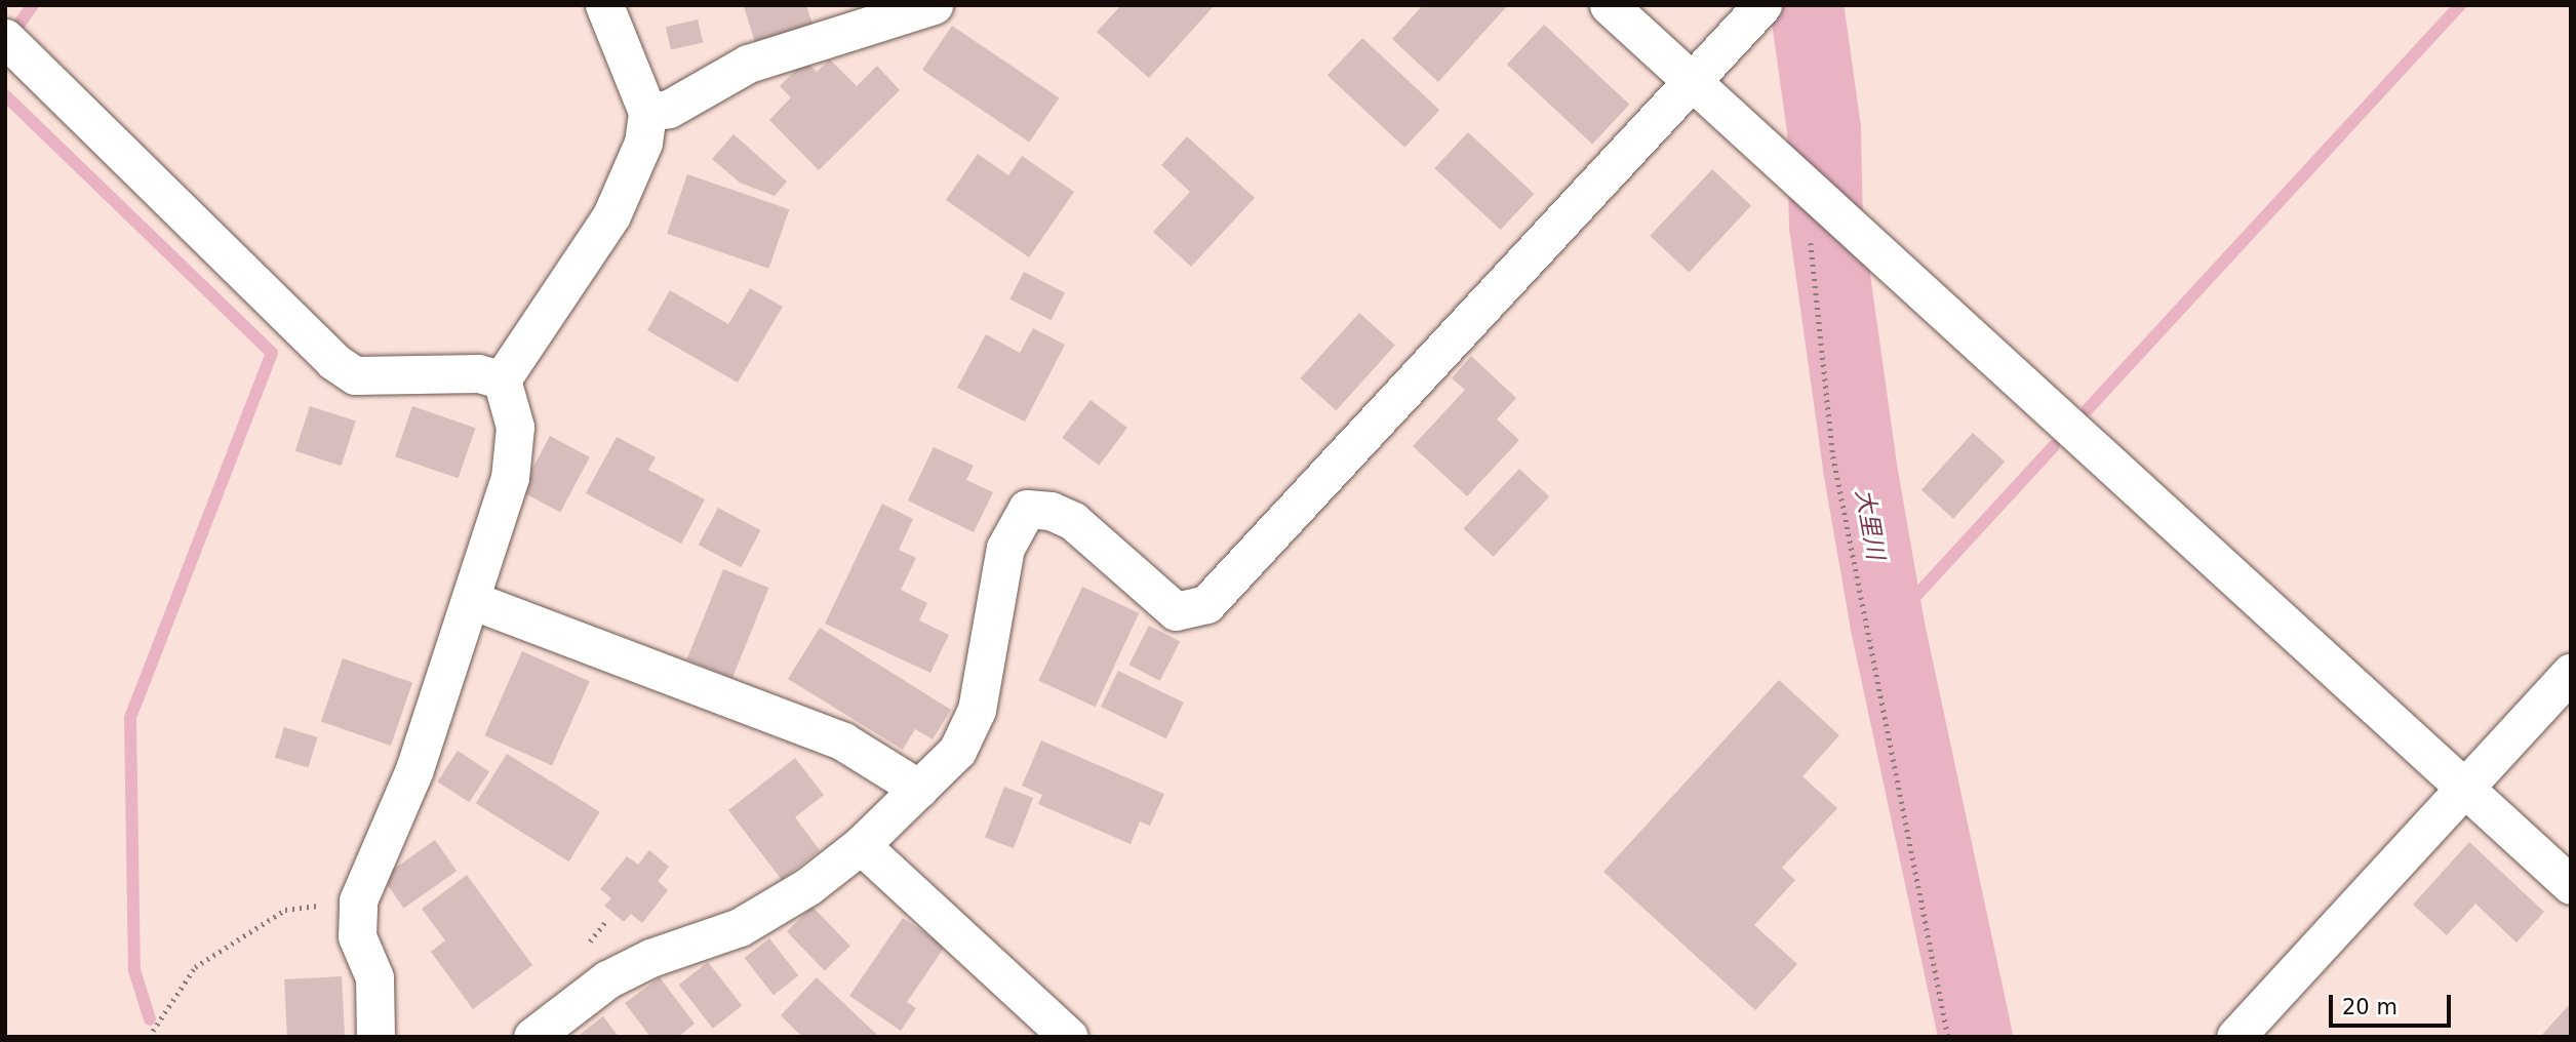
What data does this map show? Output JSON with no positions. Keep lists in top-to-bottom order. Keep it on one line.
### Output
{"water":["大里川"],"scale_bar":"20 m"}
